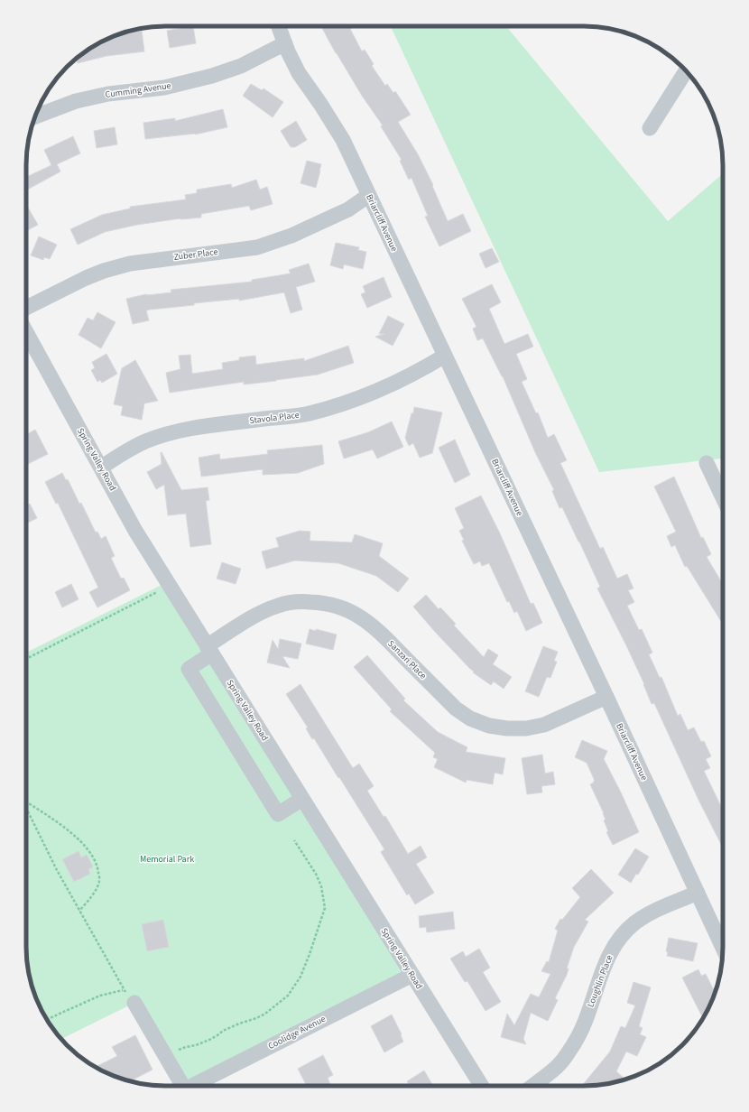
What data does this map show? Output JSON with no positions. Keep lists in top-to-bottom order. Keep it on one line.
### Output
{"streets":{"street":["Cumming Avenue","Briarcliff Avenue","Zuber Place","Stavola Place","Spring Valley Road","Sanzari Place","Loughlin Place","Coolidge Avenue"]},"crossings":[["Cumming Avenue","Briarcliff Avenue"],["Briarcliff Avenue","Zuber Place"],["Briarcliff Avenue","Stavola Place"],["Briarcliff Avenue","Sanzari Place"],["Briarcliff Avenue","Loughlin Place"],["Stavola Place","Spring Valley Road"],["Spring Valley Road","Sanzari Place"],["Spring Valley Road","Coolidge Avenue"]],"parks":["Memorial Park"]}
